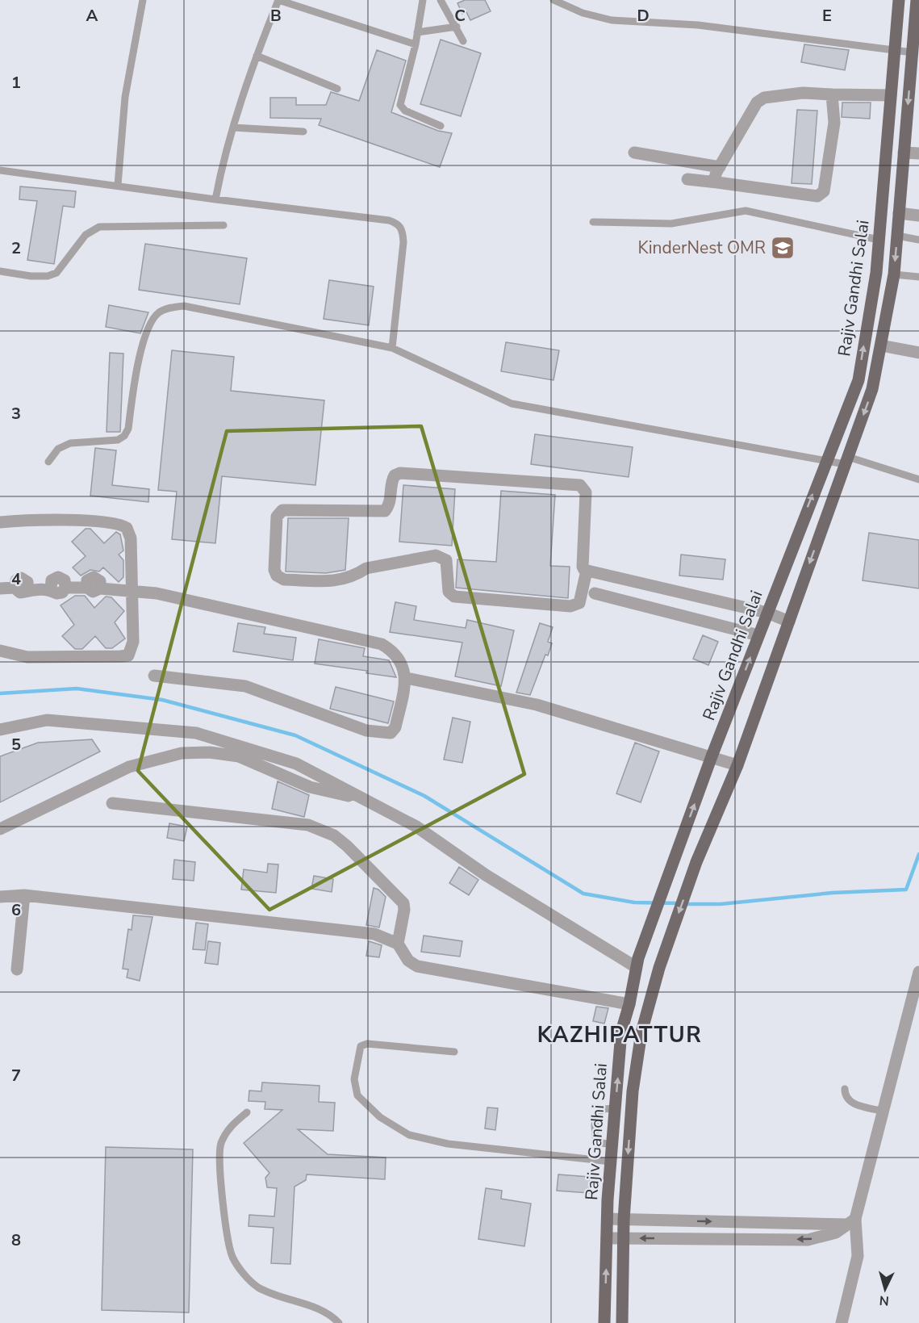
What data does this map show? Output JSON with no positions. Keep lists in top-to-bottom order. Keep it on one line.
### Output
{"streets":{"main road":["Rajiv Gandhi Salai"]},"districts":["KAZHIPATTUR"],"places":{"school or university":["KinderNest OMR"]},"north":"bottom","grid":{"columns":["A","B","C","D","E"],"rows":["1","2","3","4","5","6","7","8"]}}
